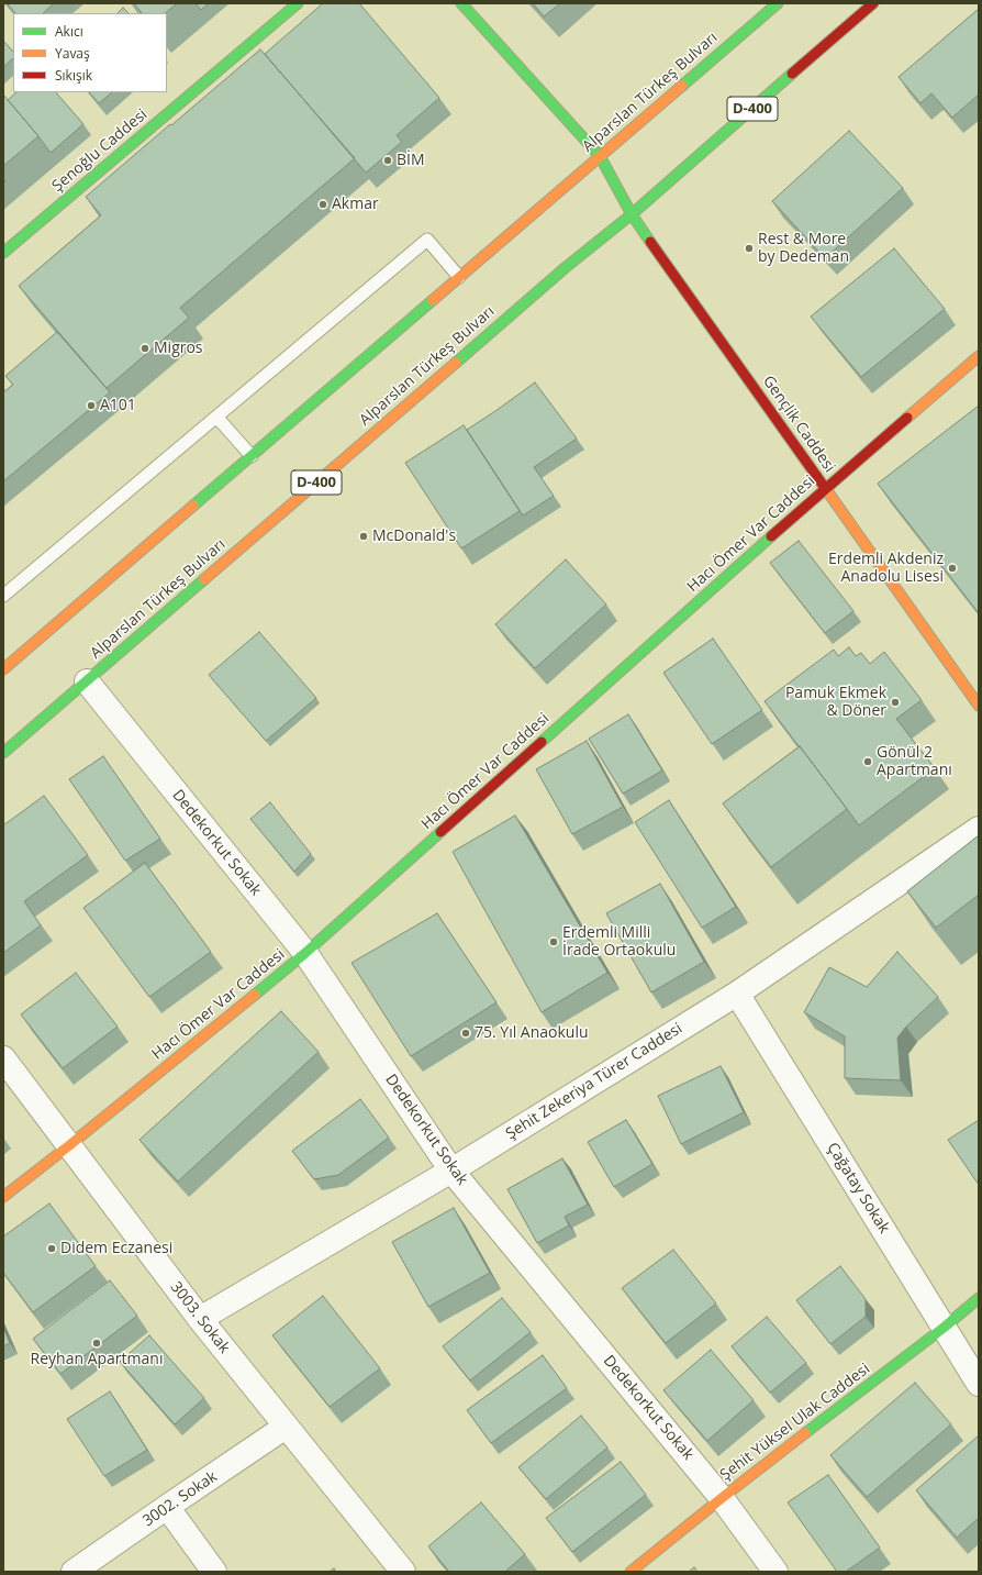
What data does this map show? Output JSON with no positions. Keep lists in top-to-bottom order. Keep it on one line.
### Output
{"streets":{"main road":["Alparslan Türkeş Bulvarı","D-400","Şenoğlu Caddesi","Gençlik Caddesi","Hacı Ömer Var Caddesi","Şehit Yüksel Ulak Caddesi"],"street":["Dedekorkut Sokak","Şehit Zekeriya Türer Caddesi","Çağatay Sokak","3003. Sokak","3002. Sokak"]},"crossings":[["Alparslan Türkeş Bulvarı","Gençlik Caddesi"],["Alparslan Türkeş Bulvarı","Dedekorkut Sokak"],["Gençlik Caddesi","Hacı Ömer Var Caddesi"],["Hacı Ömer Var Caddesi","Dedekorkut Sokak"],["Hacı Ömer Var Caddesi","3003. Sokak"],["Dedekorkut Sokak","Şehit Zekeriya Türer Caddesi"],["Dedekorkut Sokak","Şehit Yüksel Ulak Caddesi"],["Şehit Zekeriya Türer Caddesi","Çağatay Sokak"],["Şehit Zekeriya Türer Caddesi","3003. Sokak"],["Çağatay Sokak","Şehit Yüksel Ulak Caddesi"],["3003. Sokak","3002. Sokak"]],"places":["BİM","Akmar","Rest & More by Dedeman","Migros","A101","McDonald's","Erdemli Akdeniz Anadolu Lisesi","Pamuk Ekmek & Döner","Gönül 2 Apartmanı","Erdemli Milli İrade Ortaokulu","75. Yıl Anaokulu","Didem Eczanesi","Reyhan Apartmanı"],"legend":["Akıcı","Yavaş","Sıkışık"]}
